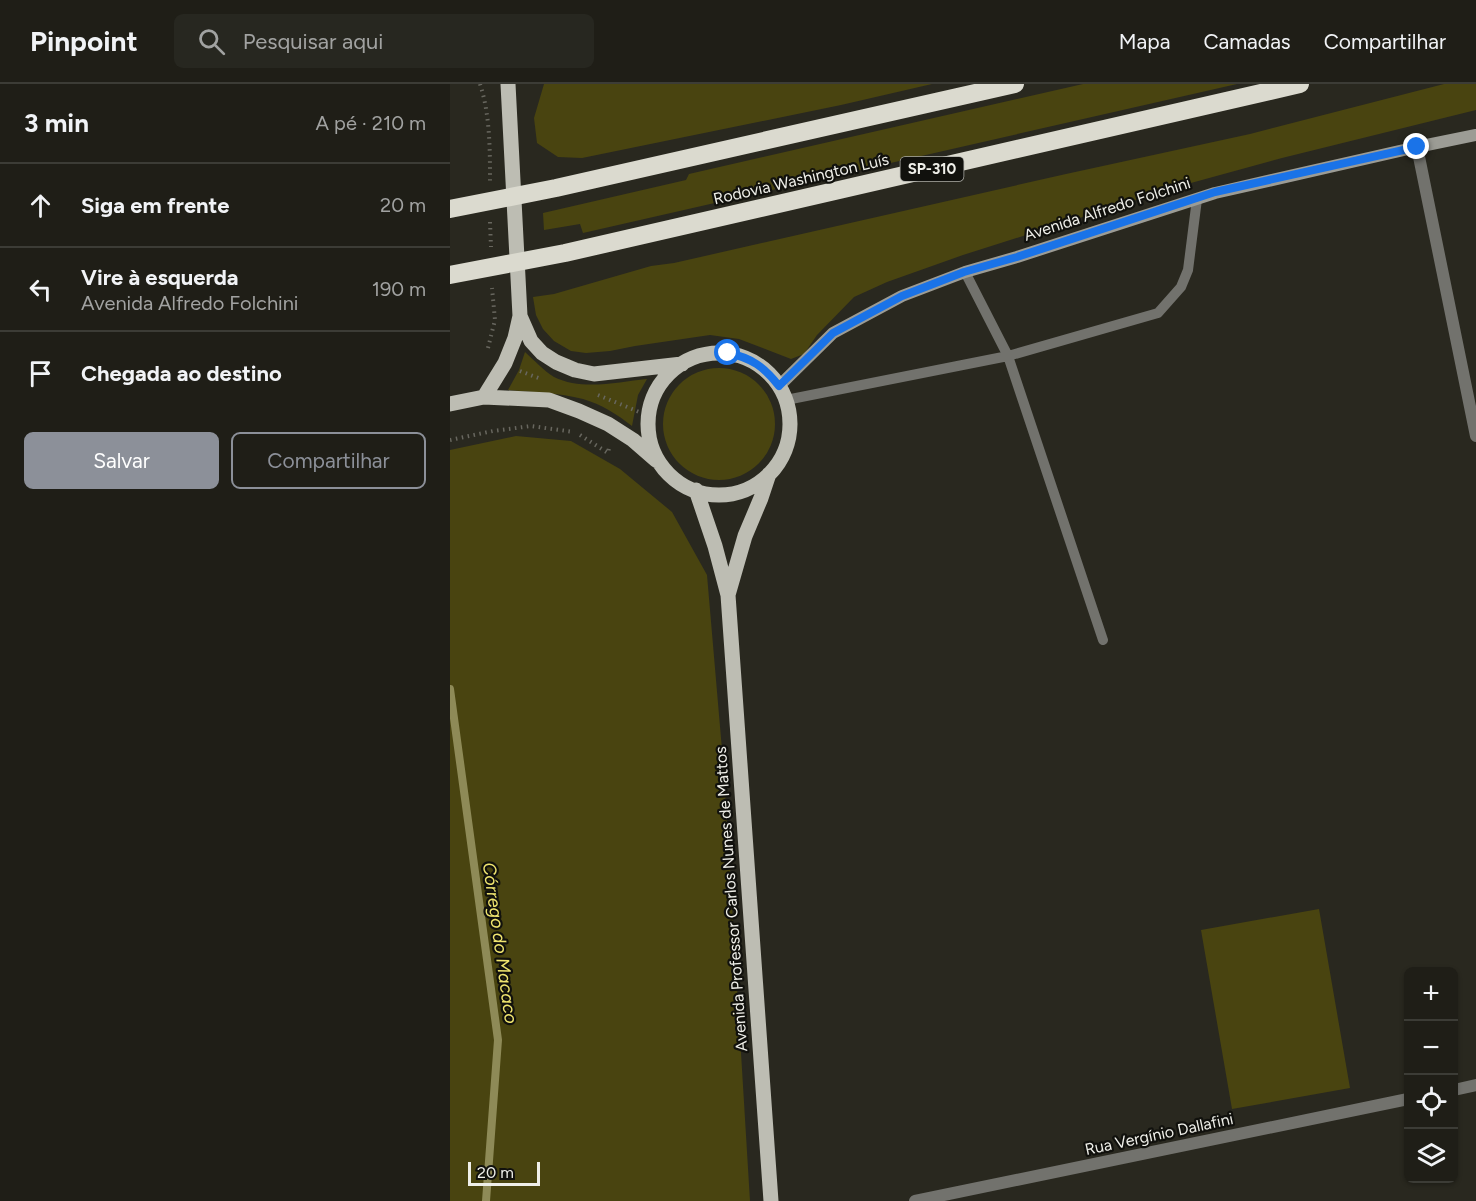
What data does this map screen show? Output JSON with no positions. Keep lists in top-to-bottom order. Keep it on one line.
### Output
{"streets":{"highway":["SP-310","Rodovia Washington Luís"],"main road":["Avenida Alfredo Folchini","Avenida Professor Carlos Nunes de Mattos"],"street":["Rua Vergínio Dallafini"]},"crossings":[["Avenida Alfredo Folchini","Avenida Professor Carlos Nunes de Mattos"]],"water":["Córrego do Macaco"],"scale_bar":"20 m","page":{"header":"Pinpoint","search":"Pesquisar aqui","nav":["Mapa","Camadas","Compartilhar"],"heading":["3 min","A pé · 210 m"],"list":[["Siga em frente","20 m"],["Vire à esquerda","Avenida Alfredo Folchini","190 m"],"Chegada ao destino"],"buttons":["Salvar","Compartilhar"],"map_buttons":["+","−"],"scale":"20 m"}}
